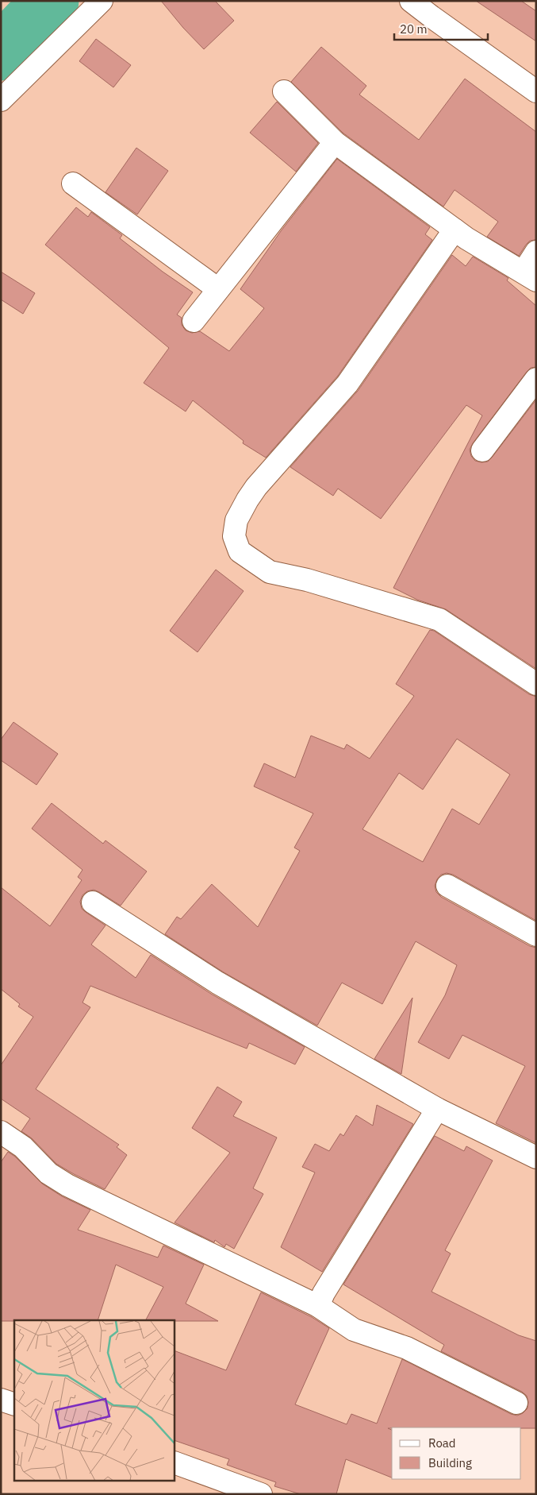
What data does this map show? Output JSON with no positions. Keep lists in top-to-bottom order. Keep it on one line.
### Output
{"legend":["Road","Building"],"scale_bar":"20 m"}
